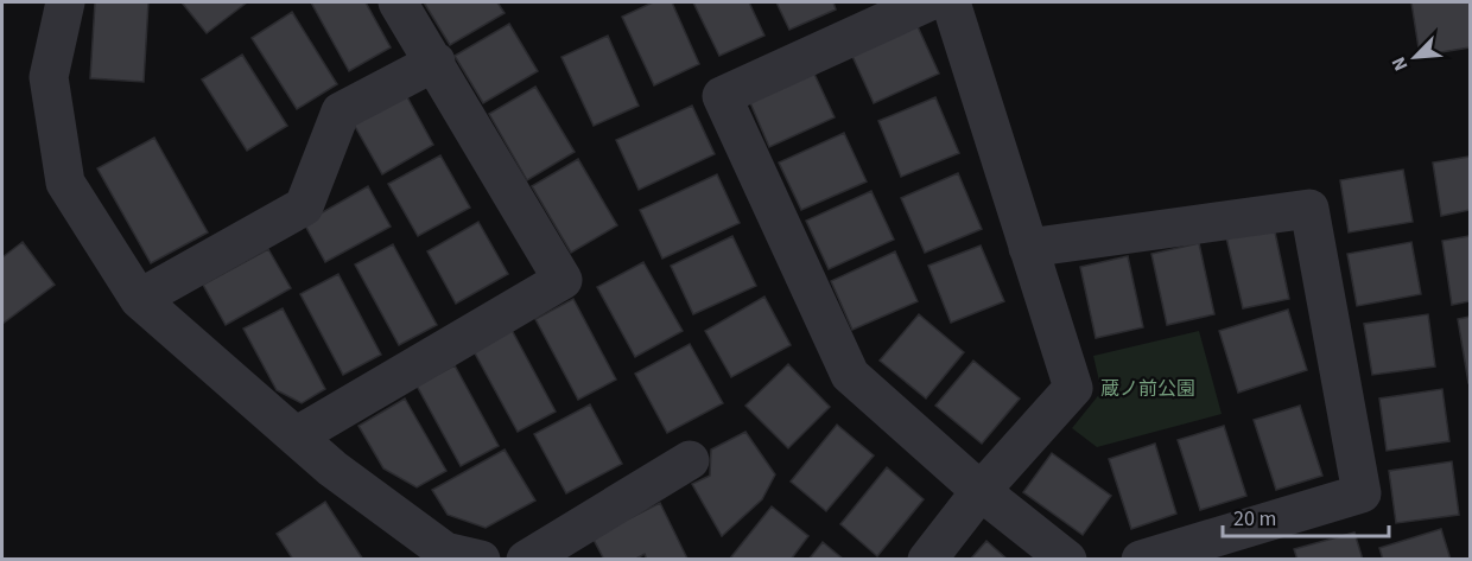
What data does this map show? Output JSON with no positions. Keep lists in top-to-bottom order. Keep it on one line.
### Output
{"parks":["蔵ノ前公園"],"scale_bar":"20 m","north":"bottom left"}
